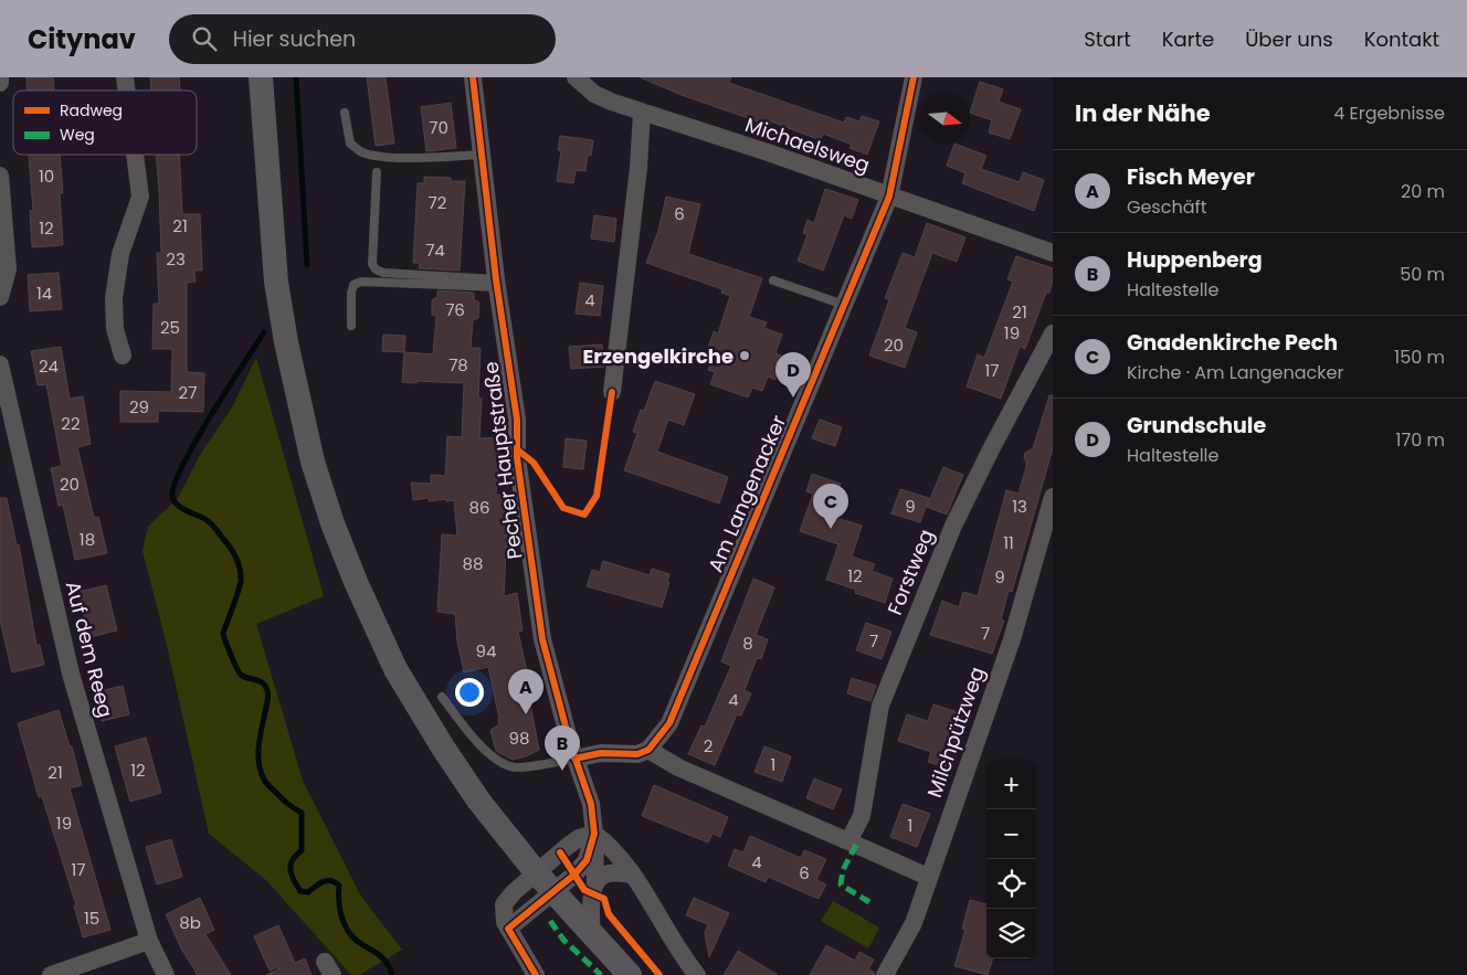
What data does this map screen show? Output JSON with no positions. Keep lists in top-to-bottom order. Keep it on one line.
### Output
{"streets":{"street":["Michaelsweg","Pecher Hauptstraße","Am Langenacker","Forstweg","Auf dem Reeg","Milchpützweg"]},"crossings":[["Michaelsweg","Am Langenacker"]],"places":["Erzengelkirche"],"house_numbers":["70","10","72","6","21","12","74","23","14","4","76","21","25","19","20","78","24","17","27","29","22","20","9","13","86","18","11","88","12","9","7","7","8","94","4","98","2","1","12","21","19","1","4","17","6","15","8b"],"legend":["Radweg","Weg"],"north":"right","page":{"header":"Citynav","search":"Hier suchen","nav":["Start","Karte","Über uns","Kontakt"],"heading":["In der Nähe","4 Ergebnisse"],"list":[{"mark":"A","name":"Fisch Meyer","note":"Geschäft","value":"20 m"},{"mark":"B","name":"Huppenberg","note":"Haltestelle","value":"50 m"},{"mark":"C","name":"Gnadenkirche Pech","note":"Kirche · Am Langenacker","value":"150 m"},{"mark":"D","name":"Grundschule","note":"Haltestelle","value":"170 m"}],"pins":["D","C","A","B"],"map_buttons":["+","−"]}}
